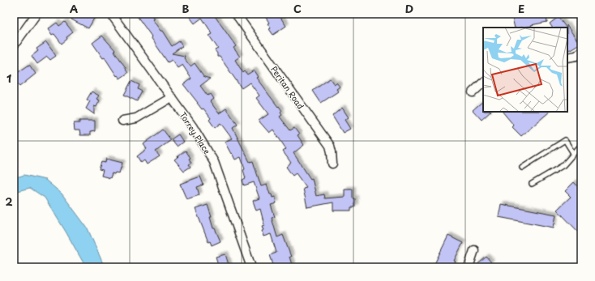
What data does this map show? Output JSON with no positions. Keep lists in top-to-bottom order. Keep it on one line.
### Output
{"streets":{"street":["Peritan Road","Torrey Place"]},"grid":{"columns":["A","B","C","D","E"],"rows":["1","2"]}}
